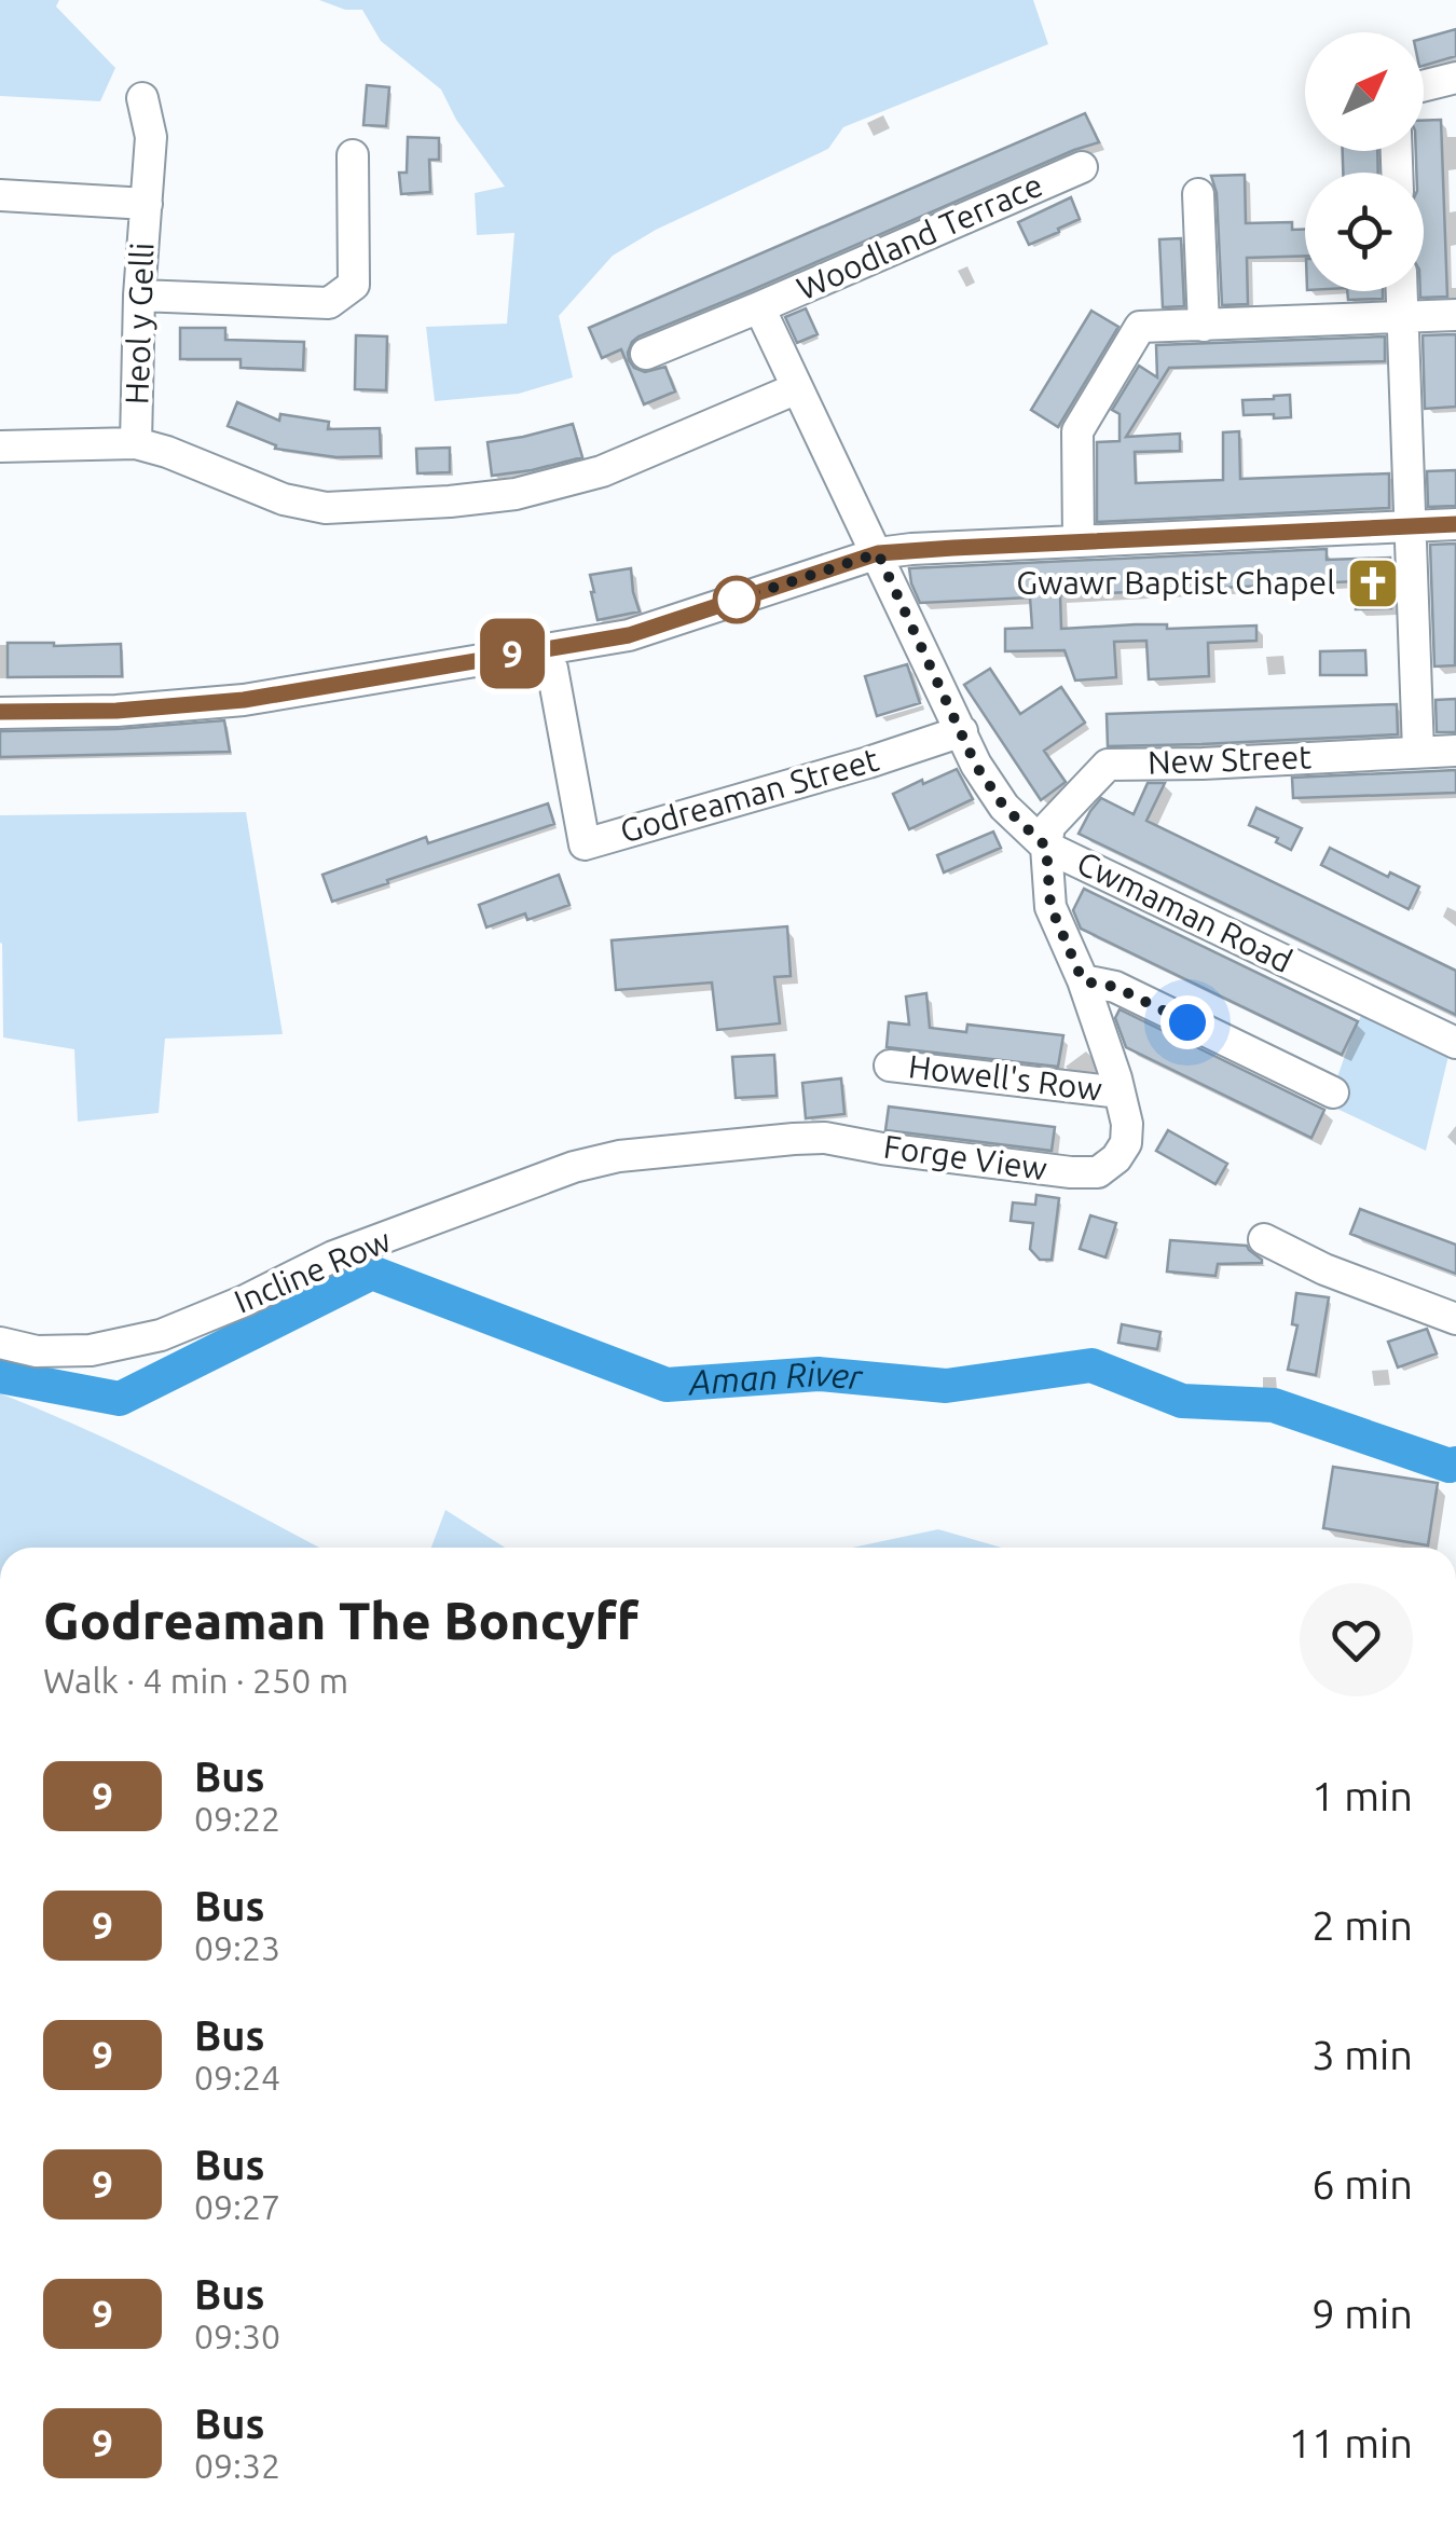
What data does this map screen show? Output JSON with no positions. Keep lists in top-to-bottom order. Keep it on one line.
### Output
{"streets":{"street":["Woodland Terrace","Heol y Gelli","New Street","Godreaman Street","Cwmaman Road","Howell's Row","Forge View","Incline Row"]},"crossings":[["Woodland Terrace","Cwmaman Road"],["New Street","Cwmaman Road"],["Godreaman Street","Cwmaman Road"],["Howell's Row","Forge View"],["Forge View","Incline Row"]],"water":["Aman River"],"places":{"church":["Gwawr Baptist Chapel"]},"lines":["bus line 9"],"north":"top right","page":{"on_map":"9","heading":["Godreaman The Boncyff","Walk · 4 min · 250 m"],"list":[{"mark":"9","name":"Bus","note":"09:22","value":"1 min"},{"mark":"9","name":"Bus","note":"09:23","value":"2 min"},{"mark":"9","name":"Bus","note":"09:24","value":"3 min"},{"mark":"9","name":"Bus","note":"09:27","value":"6 min"},{"mark":"9","name":"Bus","note":"09:30","value":"9 min"},{"mark":"9","name":"Bus","note":"09:32","value":"11 min"}]}}
